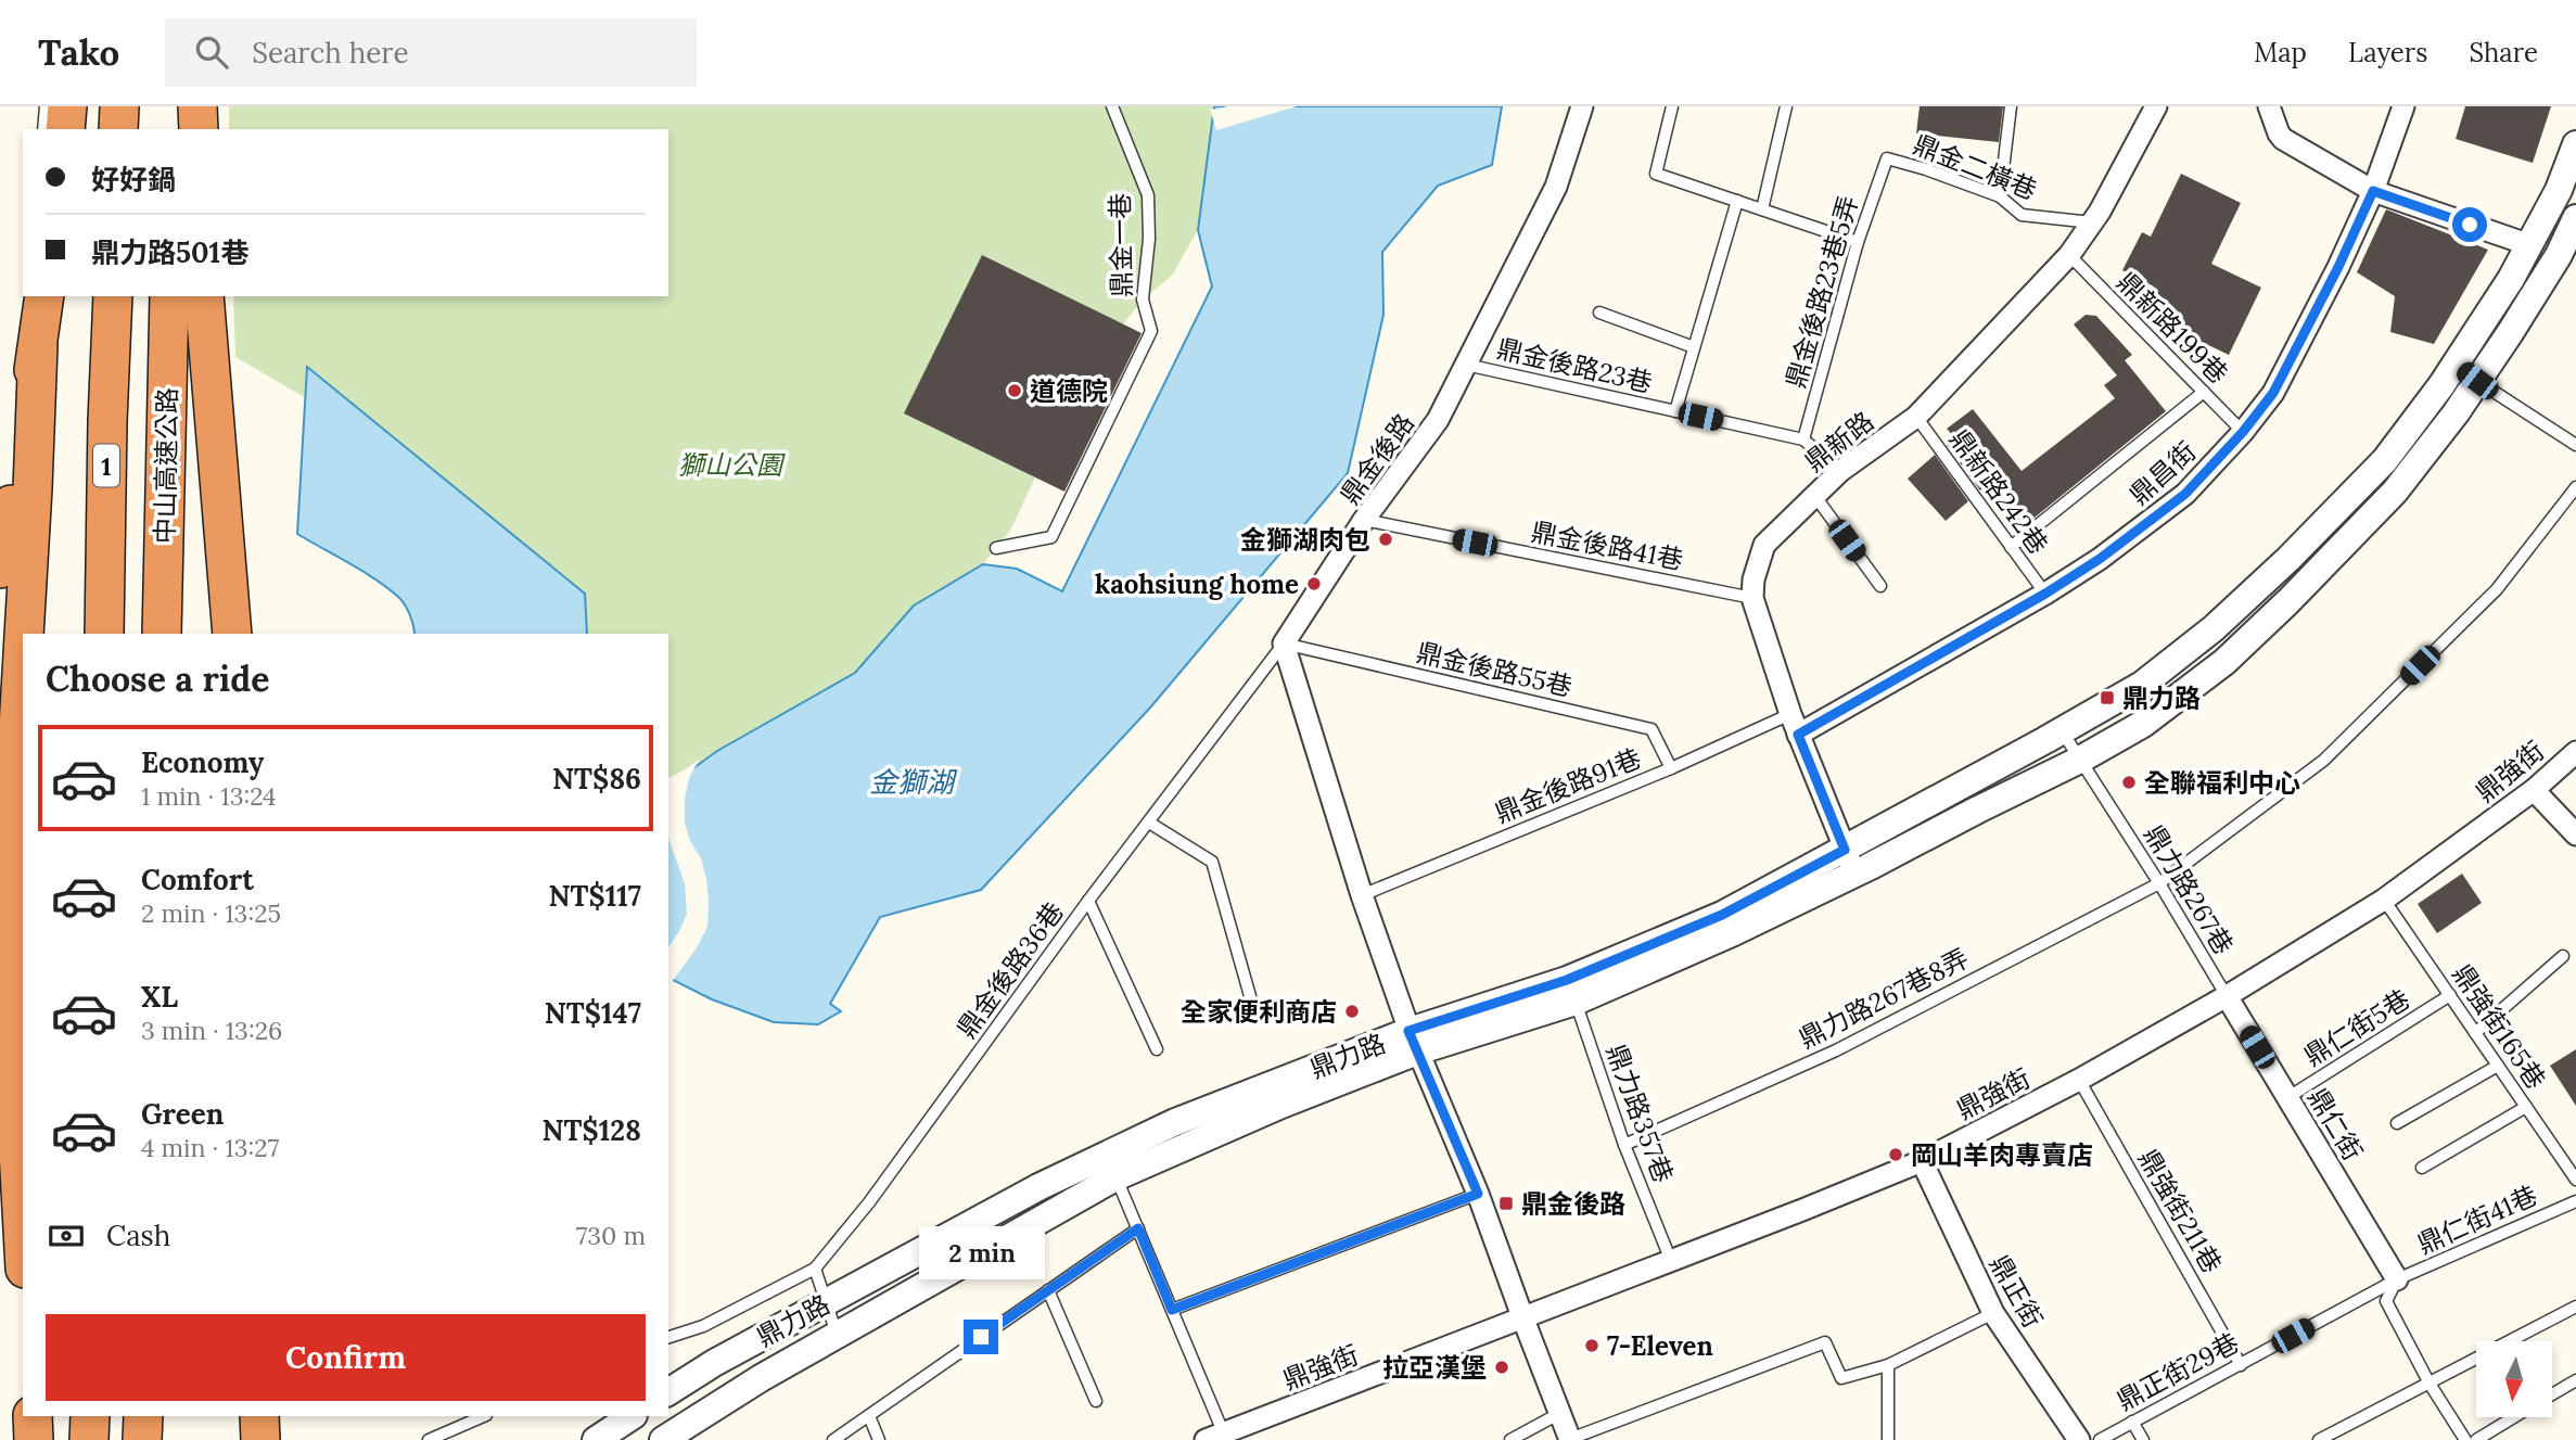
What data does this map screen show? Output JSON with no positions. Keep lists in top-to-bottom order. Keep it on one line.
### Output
{"streets":{"highway":["1","中山高速公路"],"street":["鼎新路","鼎金後路","鼎昌街","鼎強街","鼎力路","鼎仁街","鼎正街"],"lane":["鼎金二橫巷","鼎金一巷","鼎金後路23巷5弄","鼎新路199巷","鼎金後路23巷","鼎新路242巷","鼎金後路41巷","鼎金後路55巷","鼎金後路91巷","鼎力路267巷","鼎金後路36巷","鼎力路267巷8弄","鼎強街165巷","鼎仁街5巷","鼎力路357巷","鼎強街211巷","鼎仁街41巷","鼎正街29巷"]},"crossings":[["鼎金二橫巷","鼎金後路23巷5弄"],["鼎金二橫巷","鼎新路"],["鼎金後路23巷5弄","鼎金後路23巷"],["鼎新路199巷","鼎新路"],["鼎新路199巷","鼎昌街"],["鼎金後路23巷","鼎新路"],["鼎金後路23巷","鼎金後路"],["鼎新路","鼎昌街"],["鼎新路","鼎新路242巷"],["鼎新路","鼎金後路41巷"],["鼎新路","鼎金後路91巷"],["鼎新路","鼎力路"],["鼎金後路","鼎金後路41巷"],["鼎金後路","鼎金後路55巷"],["鼎金後路","鼎金後路36巷"],["鼎昌街","鼎新路242巷"],["鼎金後路55巷","鼎金後路91巷"],["鼎金後路55巷","鼎金後路36巷"],["鼎強街","鼎力路267巷"],["鼎強街","鼎強街165巷"],["鼎強街","鼎力路357巷"],["鼎強街","鼎仁街"],["鼎強街","鼎強街211巷"],["鼎強街","鼎正街"],["鼎力路267巷","鼎力路267巷8弄"],["鼎力路267巷","鼎力路"],["鼎力路267巷","鼎仁街"],["鼎力路267巷8弄","鼎力路357巷"],["鼎強街165巷","鼎仁街5巷"],["鼎仁街5巷","鼎仁街"],["鼎力路","鼎力路357巷"],["鼎仁街","鼎仁街41巷"],["鼎仁街","鼎正街29巷"],["鼎強街211巷","鼎正街29巷"],["鼎仁街41巷","鼎正街29巷"]],"water":["金獅湖"],"parks":["獅山公園"],"places":{"other":["道德院","金獅湖肉包","kaohsiung home","全聯福利中心","全家便利商店","岡山羊肉專賣店","7-Eleven","拉亞漢堡"],"transit":["鼎力路","鼎金後路"]},"north":"bottom","page":{"header":"Tako","search":"Search here","nav":["Map","Layers","Share"],"banner":["好好鍋","鼎力路501巷"],"heading":"Choose a ride","list":[{"name":"Economy","note":"1 min · 13:24","value":"NT$86"},{"name":"Comfort","note":"2 min · 13:25","value":"NT$117"},{"name":"XL","note":"3 min · 13:26","value":"NT$147"},{"name":"Green","note":"4 min · 13:27","value":"NT$128"}],"pay":["Cash","730 m"],"bubble":"2 min","buttons":"Confirm"}}
